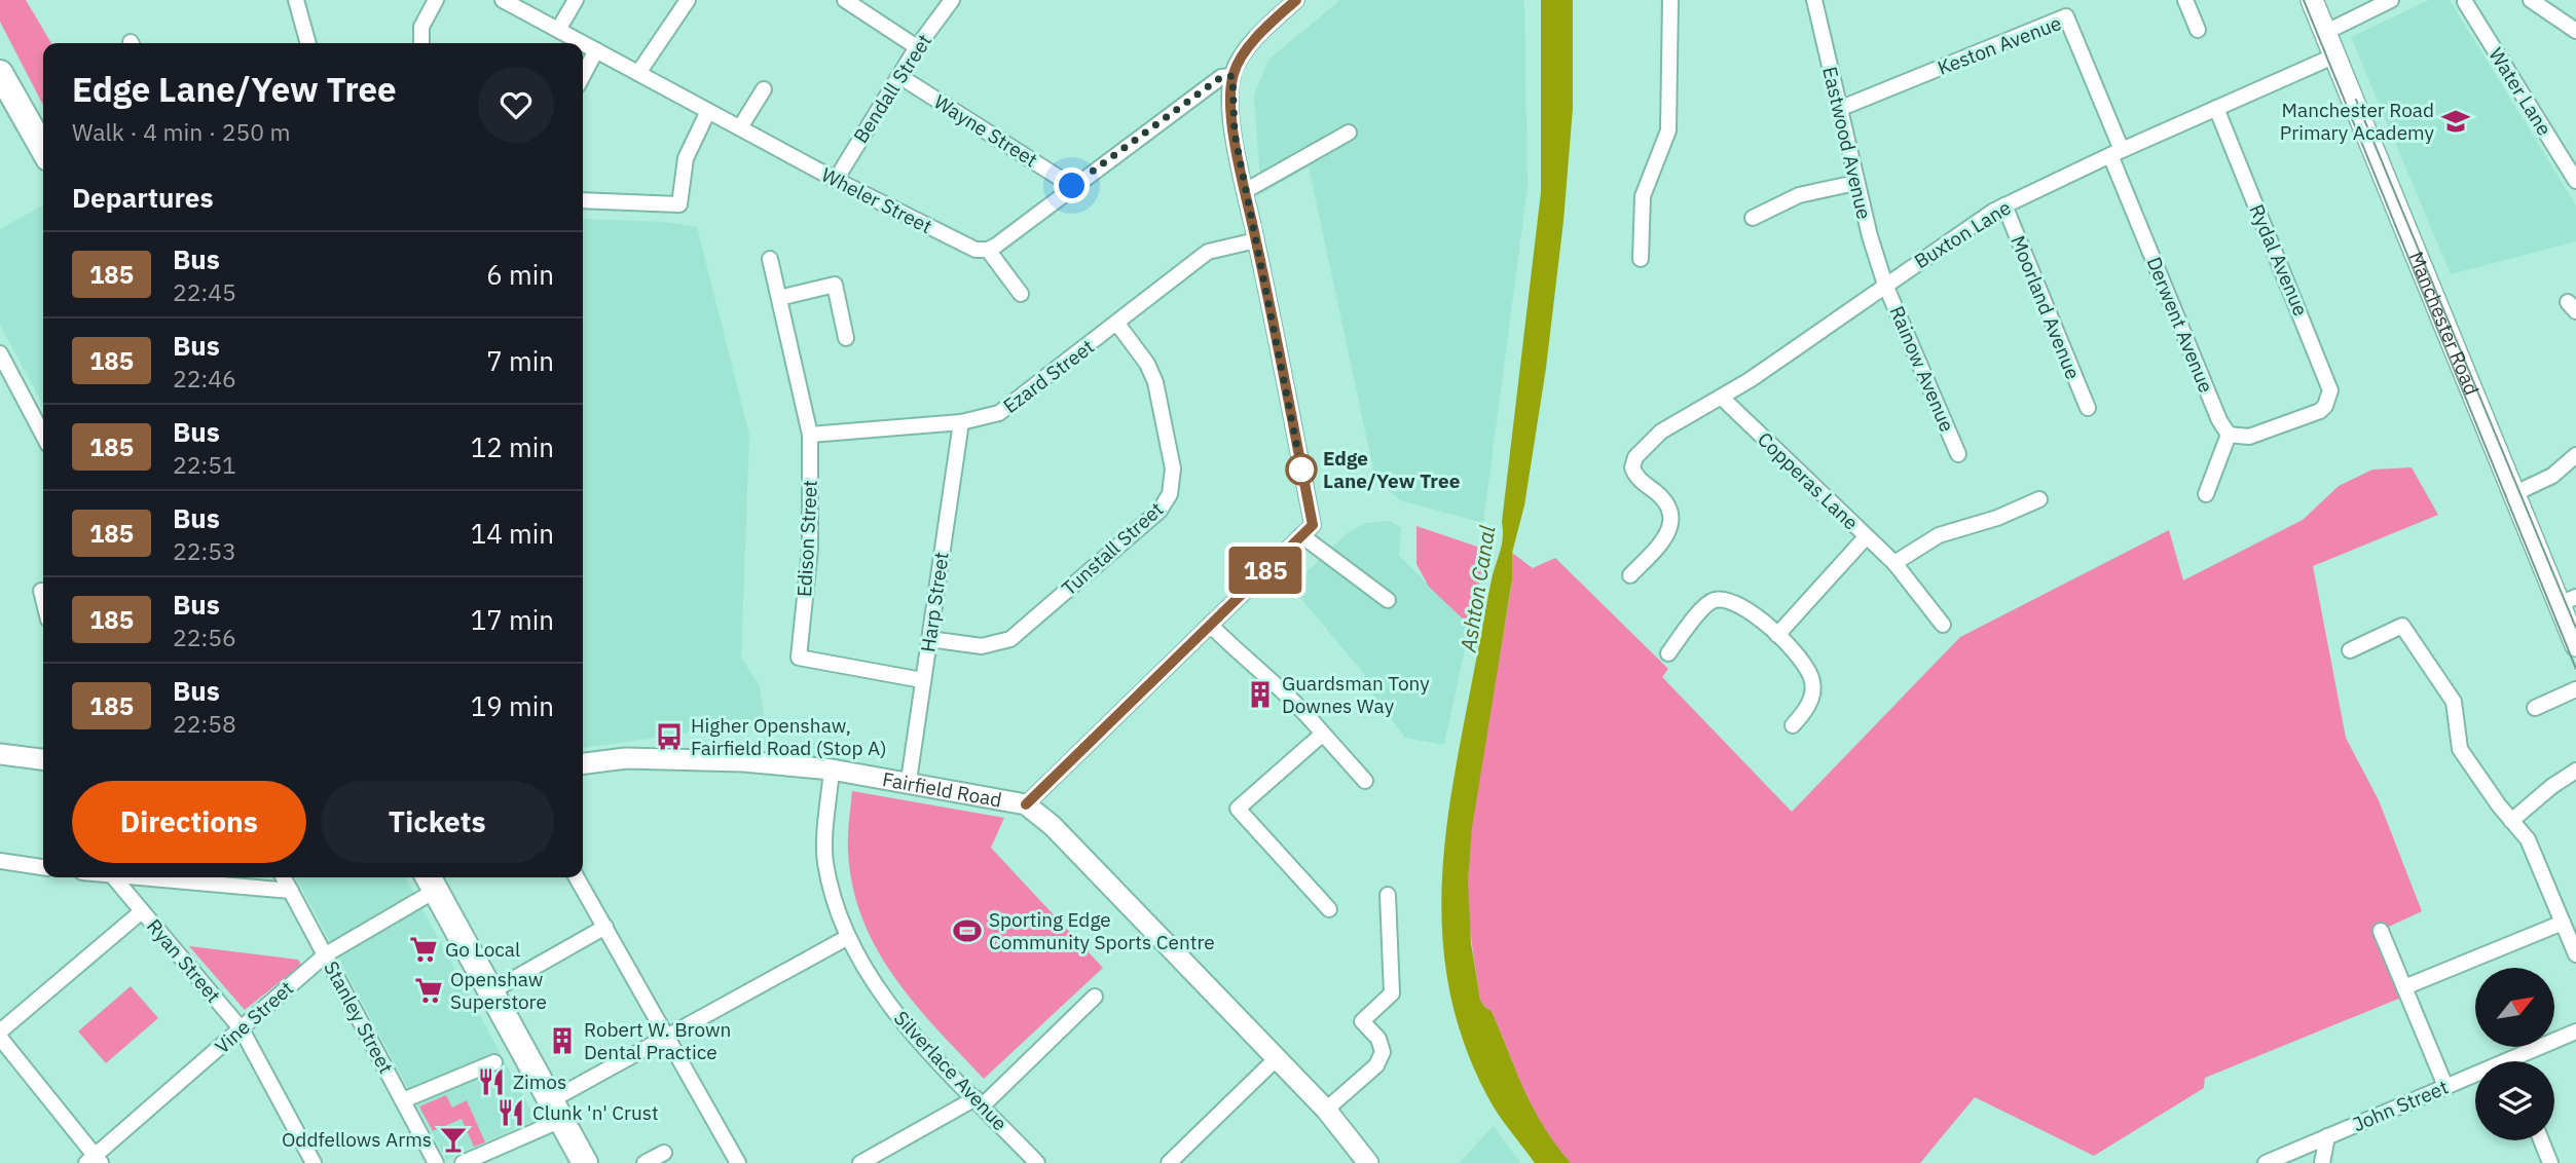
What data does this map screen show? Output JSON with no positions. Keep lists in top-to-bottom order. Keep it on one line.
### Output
{"streets":{"main road":["Manchester Road"],"street":["Keston Avenue","Bendall Street","Water Lane","Wayne Street","Eastwood Avenue","Wheler Street","Buxton Lane","Rydal Avenue","Moorland Avenue","Derwent Avenue","Rainow Avenue","Ezard Street","Copperas Lane","Edison Street","Tunstall Street","Harp Street","Fairfield Road","Ryan Street","Vine Street","Stanley Street","Silverlace Avenue","John Street"]},"crossings":[["Keston Avenue","Eastwood Avenue"],["Keston Avenue","Buxton Lane"],["Keston Avenue","Derwent Avenue"],["Bendall Street","Wayne Street"],["Bendall Street","Wheler Street"],["Eastwood Avenue","Buxton Lane"],["Eastwood Avenue","Rainow Avenue"],["Buxton Lane","Rydal Avenue"],["Buxton Lane","Moorland Avenue"],["Buxton Lane","Manchester Road"],["Buxton Lane","Derwent Avenue"],["Buxton Lane","Rainow Avenue"],["Buxton Lane","Copperas Lane"],["Rydal Avenue","Derwent Avenue"],["Ezard Street","Edison Street"],["Ezard Street","Tunstall Street"],["Ezard Street","Harp Street"],["Edison Street","Harp Street"],["Tunstall Street","Harp Street"],["Harp Street","Fairfield Road"],["Fairfield Road","Silverlace Avenue"],["Ryan Street","Vine Street"],["Vine Street","Stanley Street"]],"water":["Ashton Canal"],"places":{"school or university":["Manchester Road Primary Academy"],"other":["Edge Lane/Yew Tree"],"building":["Guardsman Tony Downes Way","Robert W. Brown Dental Practice"],"bus stop":["Higher Openshaw, Fairfield Road (Stop A)"],"sports":["Sporting Edge Community Sports Centre"],"supermarket":["Go Local","Openshaw Superstore"],"restaurant":["Zimos","Clunk 'n' Crust"],"bar":["Oddfellows Arms"]},"lines":["bus line 185"],"north":"top right","page":{"on_map":"185","heading":[["Edge Lane/Yew Tree","Walk · 4 min · 250 m"],"Departures"],"list":[{"mark":"185","name":"Bus","note":"22:45","value":"6 min"},{"mark":"185","name":"Bus","note":"22:46","value":"7 min"},{"mark":"185","name":"Bus","note":"22:51","value":"12 min"},{"mark":"185","name":"Bus","note":"22:53","value":"14 min"},{"mark":"185","name":"Bus","note":"22:56","value":"17 min"},{"mark":"185","name":"Bus","note":"22:58","value":"19 min"}],"buttons":["Directions","Tickets"]}}
